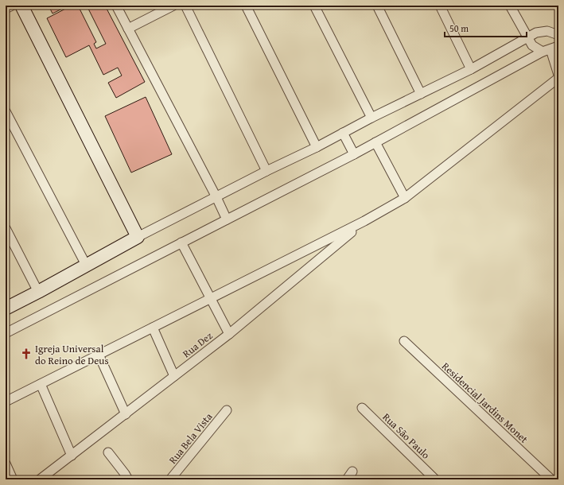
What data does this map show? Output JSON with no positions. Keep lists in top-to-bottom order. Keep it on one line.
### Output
{"streets":{"street":["Rua Dez","Residencial Jardins Monet","Rua São Paulo","Rua Bela Vista"]},"places":{"church":["Igreja Universal do Reino de Deus"]},"scale_bar":"50 m"}
